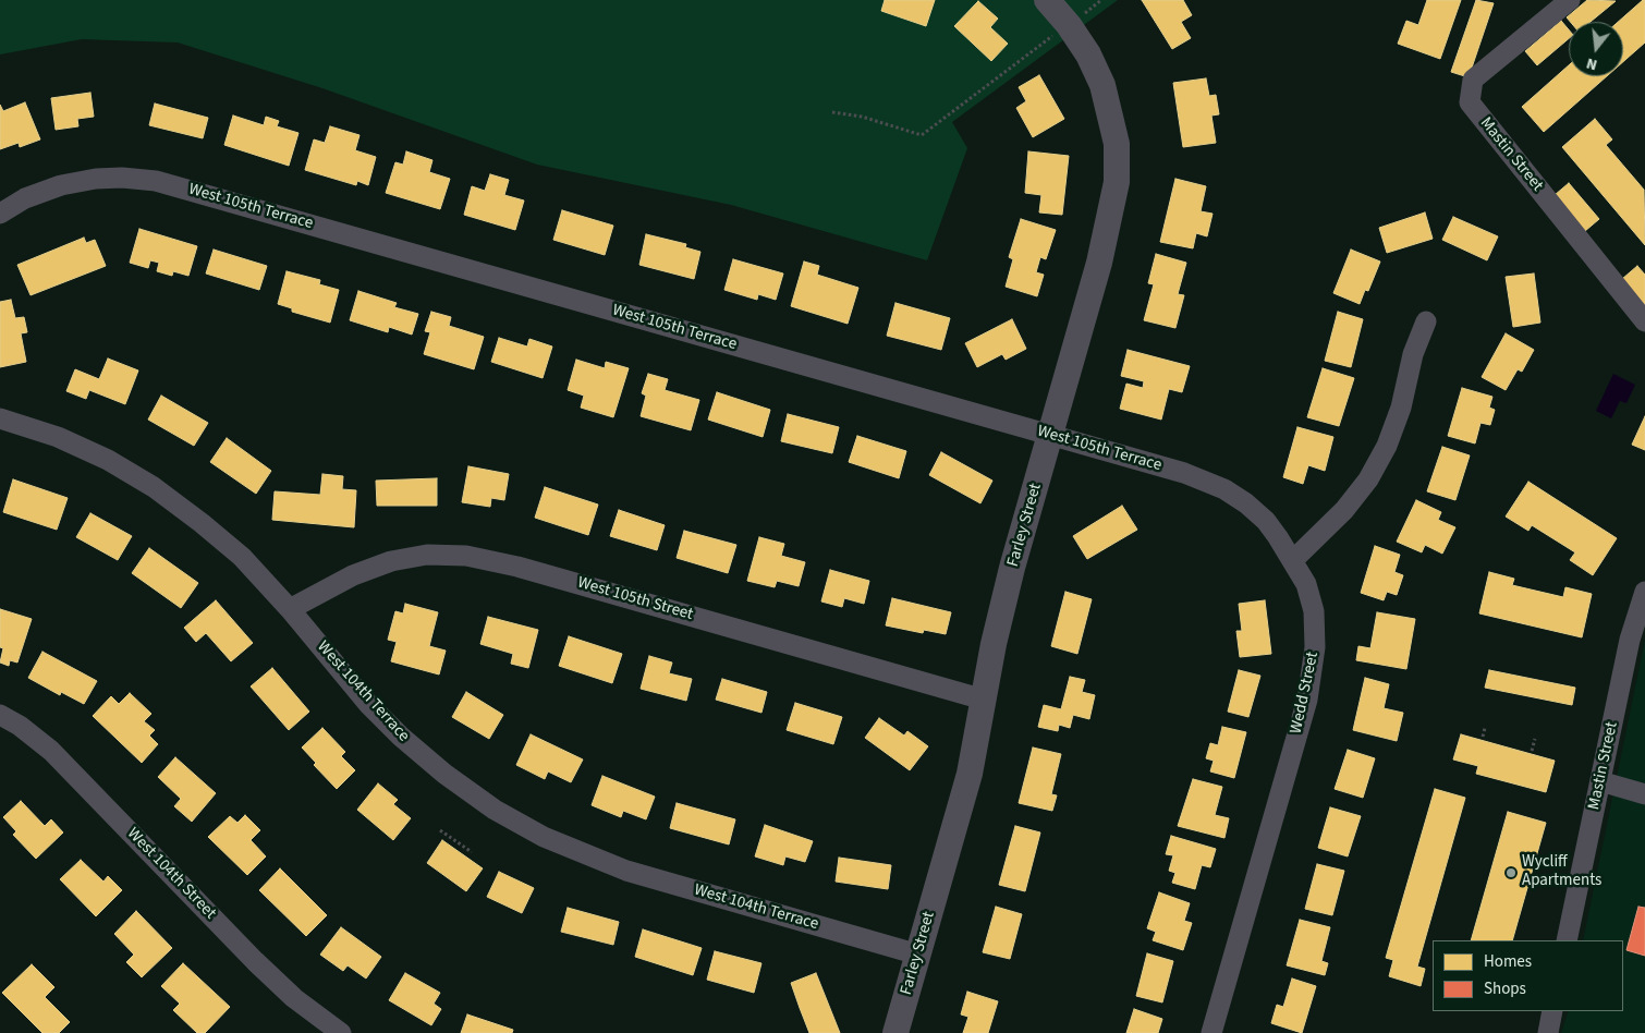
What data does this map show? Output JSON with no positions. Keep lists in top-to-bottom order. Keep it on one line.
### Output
{"streets":{"street":["Mastin Street","West 105th Terrace","Farley Street","West 105th Street","West 104th Terrace","Wedd Street","West 104th Street"]},"crossings":[["West 105th Terrace","Farley Street"],["West 105th Terrace","Wedd Street"],["Farley Street","West 105th Street"],["Farley Street","West 104th Terrace"],["West 105th Street","West 104th Terrace"]],"places":["Wycliff Apartments"],"legend":["Homes","Shops"],"north":"bottom"}
